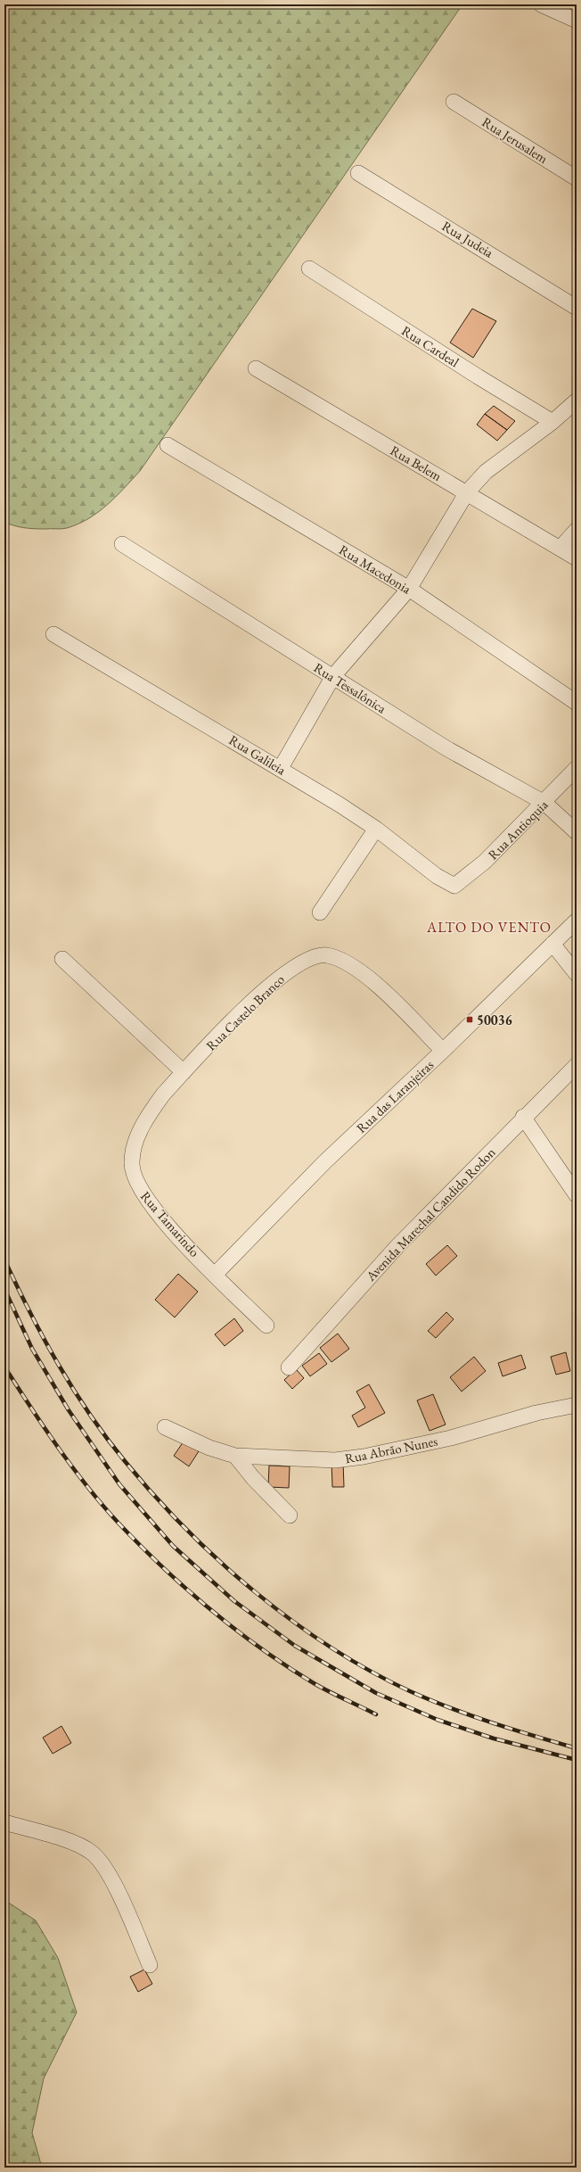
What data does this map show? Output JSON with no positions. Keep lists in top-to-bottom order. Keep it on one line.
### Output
{"streets":{"street":["Rua Jerusalem","Rua Judeia","Rua Cardeal","Rua Belem","Rua Macedonia","Rua Tessalônica","Rua Galileia","Rua Antioquia","Rua Castelo Branco","Rua das Laranjeiras","Avenida Marechal Candido Rodon","Rua Tamarindo","Rua Abrão Nunes"]},"crossings":[["Rua Tessalônica","Rua Antioquia"],["Rua Galileia","Rua Antioquia"],["Rua Castelo Branco","Rua das Laranjeiras"],["Rua Castelo Branco","Rua Tamarindo"],["Rua das Laranjeiras","Rua Tamarindo"]],"districts":["ALTO DO VENTO"],"places":{"transit":["50036"]}}
